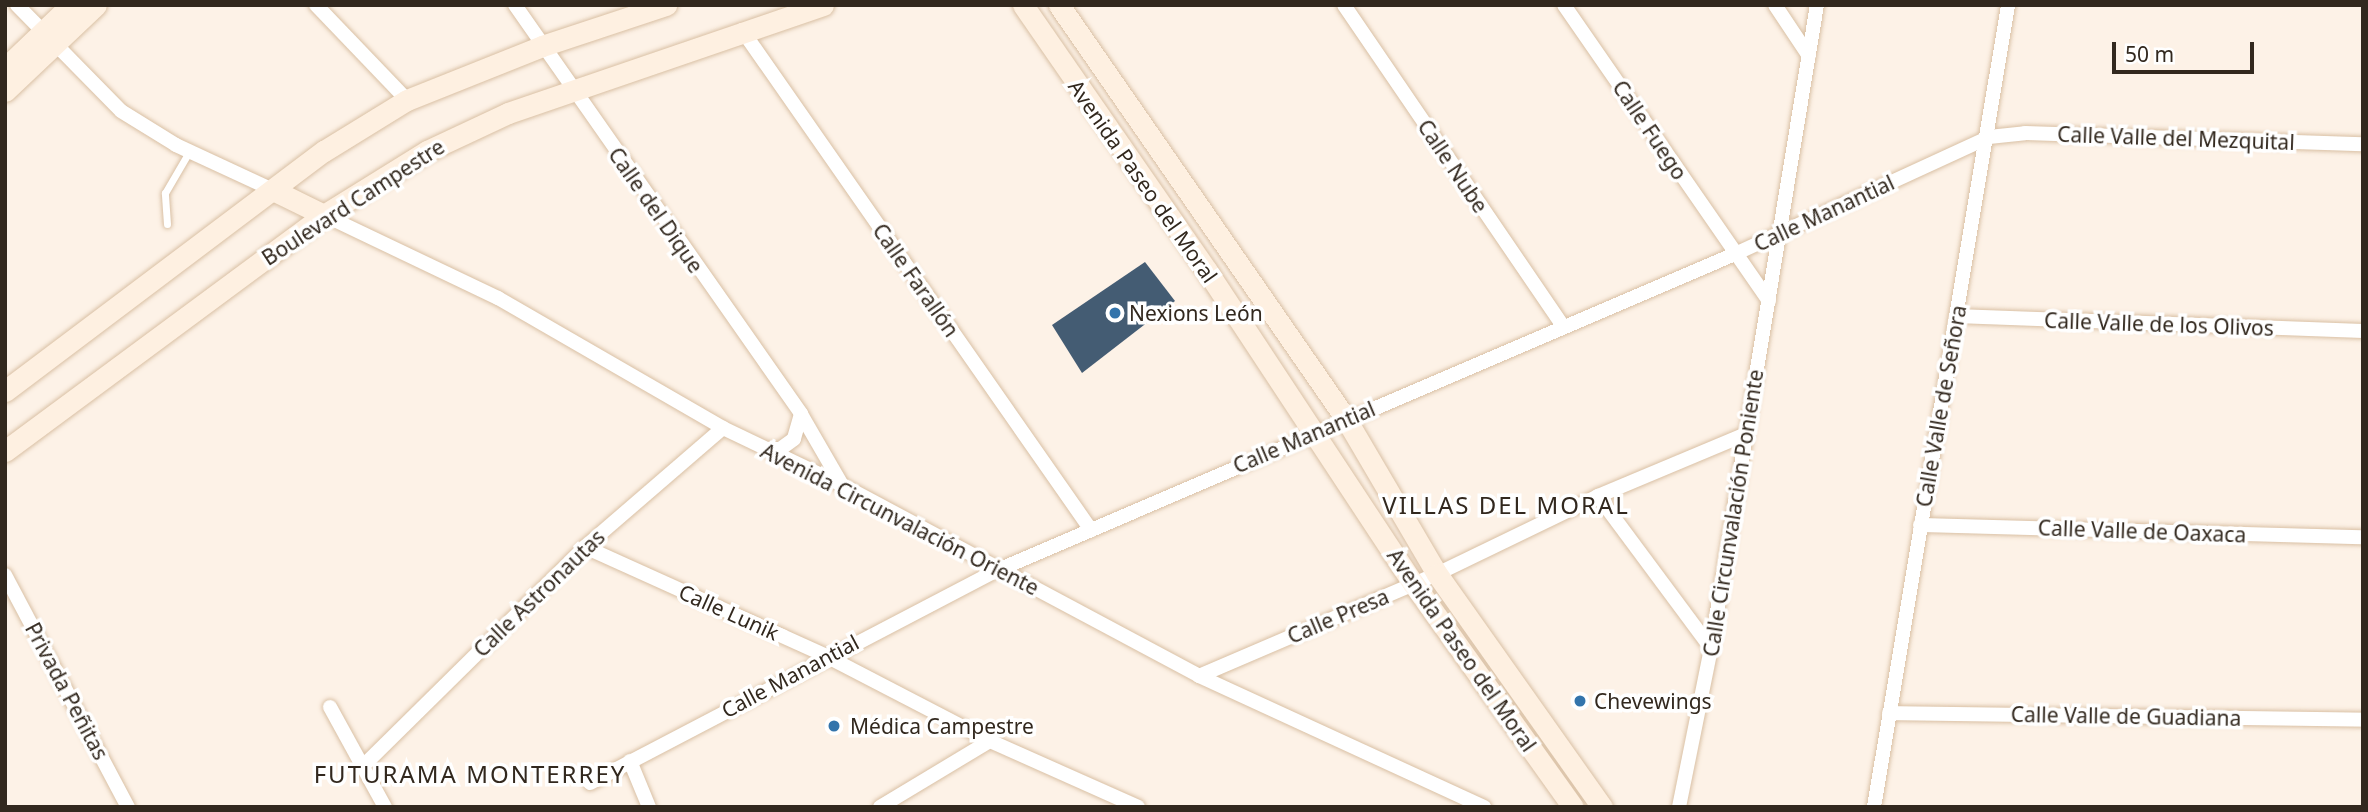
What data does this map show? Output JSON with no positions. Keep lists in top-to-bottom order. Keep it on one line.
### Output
{"streets":{"street":["Calle Fuego","Calle Valle del Mezquital","Calle Nube","Avenida Paseo del Moral","Boulevard Campestre","Calle del Dique","Calle Manantial","Calle Farallón","Calle Valle de los Olivos","Calle Valle de Señora","Calle Circunvalación Poniente","Avenida Circunvalación Oriente","Calle Valle de Oaxaca","Calle Astronautas","Calle Lunik","Calle Presa","Privada Peñitas","Calle Valle de Guadiana"]},"crossings":[["Calle Fuego","Calle Manantial"],["Calle Valle del Mezquital","Calle Manantial"],["Calle Valle del Mezquital","Calle Valle de Señora"],["Calle Nube","Calle Manantial"],["Avenida Paseo del Moral","Calle Manantial"],["Avenida Paseo del Moral","Calle Presa"],["Boulevard Campestre","Calle del Dique"],["Boulevard Campestre","Calle Farallón"],["Boulevard Campestre","Avenida Circunvalación Oriente"],["Calle del Dique","Avenida Circunvalación Oriente"],["Calle Manantial","Calle Farallón"],["Calle Manantial","Calle Valle de Señora"],["Calle Manantial","Calle Circunvalación Poniente"],["Calle Manantial","Avenida Circunvalación Oriente"],["Calle Manantial","Calle Lunik"],["Calle Valle de los Olivos","Calle Valle de Señora"],["Calle Valle de Señora","Calle Valle de Oaxaca"],["Calle Valle de Señora","Calle Valle de Guadiana"],["Calle Circunvalación Poniente","Calle Presa"],["Avenida Circunvalación Oriente","Calle Astronautas"],["Avenida Circunvalación Oriente","Calle Presa"],["Calle Astronautas","Calle Lunik"]],"districts":["VILLAS DEL MORAL","FUTURAMA MONTERREY"],"places":["Nexions León","Chevewings","Médica Campestre"],"scale_bar":"50 m"}
